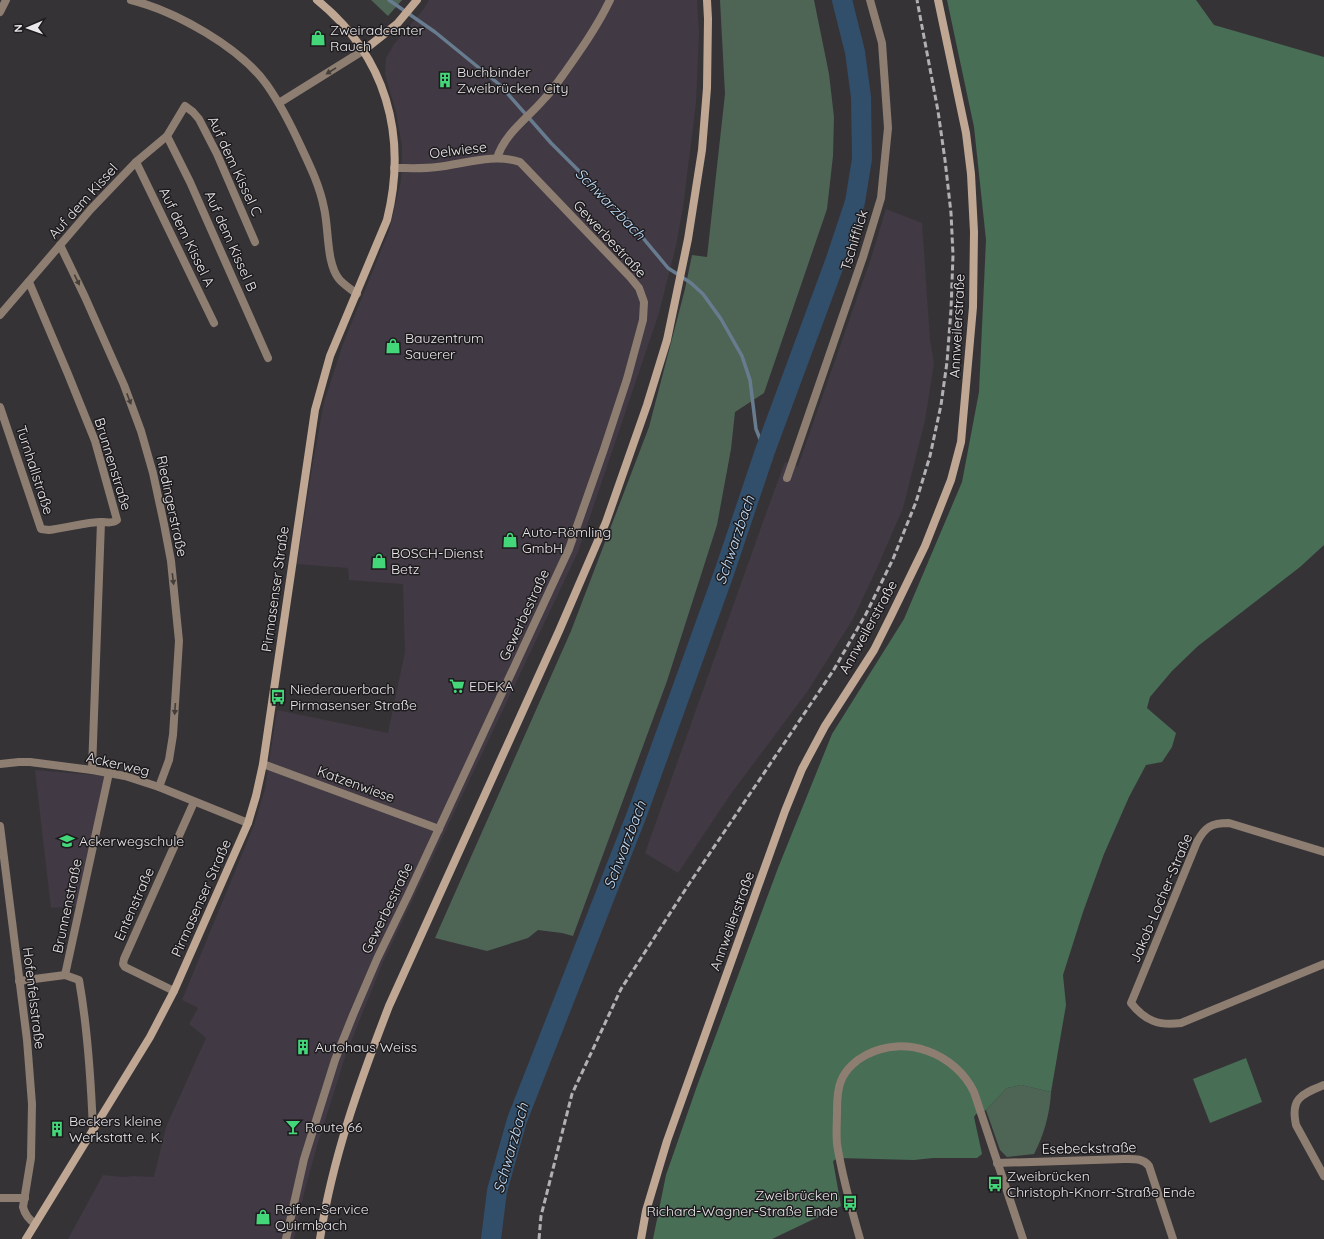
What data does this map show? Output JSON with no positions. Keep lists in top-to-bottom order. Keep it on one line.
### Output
{"streets":{"main road":["Annweilerstraße","Pirmasenser Straße"],"street":["Oelwiese","Auf dem Kissel C","Auf dem Kissel","Auf dem Kissel A","Gewerbestraße","Tschifflick","Auf dem Kissel B","Brunnenstraße","Turnhallstraße","Riedingerstraße","Ackerweg","Katzenwiese","Jakob-Locher-Straße","Entenstraße","Hofenfelsstraße","Esebeckstraße"]},"crossings":[["Oelwiese","Gewerbestraße"],["Oelwiese","Pirmasenser Straße"],["Auf dem Kissel C","Auf dem Kissel"],["Auf dem Kissel","Auf dem Kissel A"],["Auf dem Kissel","Auf dem Kissel B"],["Auf dem Kissel","Brunnenstraße"],["Auf dem Kissel","Riedingerstraße"],["Gewerbestraße","Katzenwiese"],["Brunnenstraße","Turnhallstraße"],["Brunnenstraße","Pirmasenser Straße"],["Brunnenstraße","Ackerweg"],["Brunnenstraße","Hofenfelsstraße"],["Riedingerstraße","Ackerweg"],["Pirmasenser Straße","Ackerweg"],["Pirmasenser Straße","Katzenwiese"],["Pirmasenser Straße","Entenstraße"],["Pirmasenser Straße","Hofenfelsstraße"],["Ackerweg","Entenstraße"]],"one_way":["Riedingerstraße"],"water":["Schwarzbach"],"places":{"shop":["Zweiradcenter Rauch","Bauzentrum Sauerer","Auto-Römling GmbH","BOSCH-Dienst Betz","Reifen-Service Quirmbach"],"building":["Buchbinder Zweibrücken City","Autohaus Weiss","Beckers kleine Werkstatt e. K."],"supermarket":["EDEKA"],"bus stop":["Niederauerbach Pirmasenser Straße","Zweibrücken Christoph-Knorr-Straße Ende","Zweibrücken Richard-Wagner-Straße Ende"],"school or university":["Ackerwegschule"],"bar":["Route 66"]},"north":"left"}
